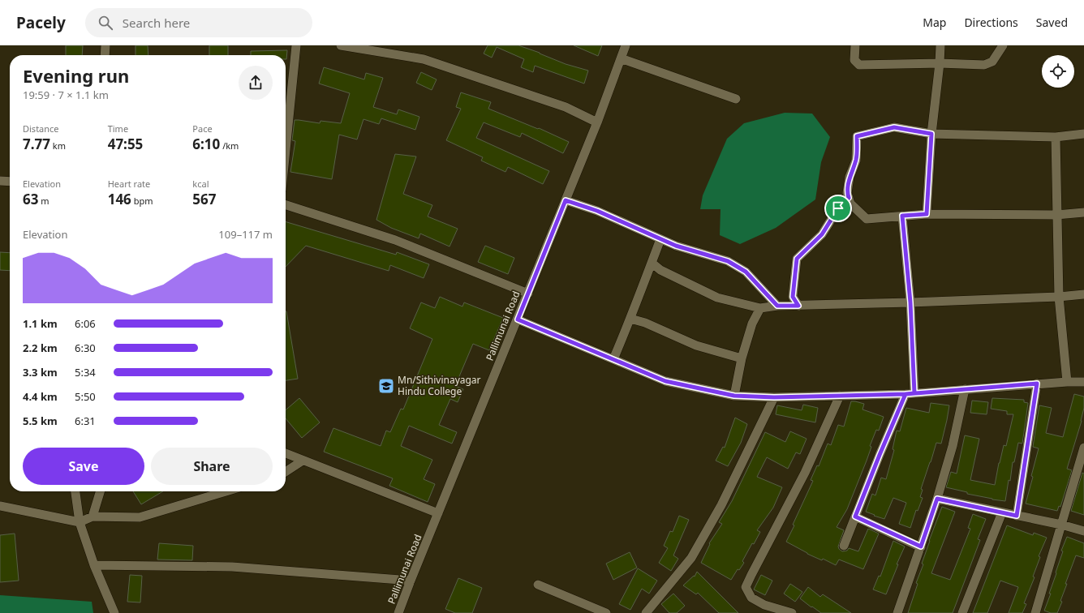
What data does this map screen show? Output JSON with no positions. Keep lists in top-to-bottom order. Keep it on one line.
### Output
{"streets":{"street":["Pallimunai Road"]},"places":{"school or university":["Mn/Sithivinayagar Hindu College"]},"page":{"header":"Pacely","search":"Search here","nav":["Map","Directions","Saved"],"heading":["Evening run","19:59 · 7 × 1.1 km"],"stats":[["Distance","7.77 km"],["Time","47:55"],["Pace","6:10 /km"],["Elevation","63 m"],["Heart rate","146 bpm"],["kcal","567"]],"chart":["Elevation","109–117 m"],"list":[{"name":"1.1 km","note":"6:06"},{"name":"2.2 km","note":"6:30"},{"name":"3.3 km","note":"5:34"},{"name":"4.4 km","note":"5:50"},{"name":"5.5 km","note":"6:31"}],"buttons":["Save","Share"]}}
